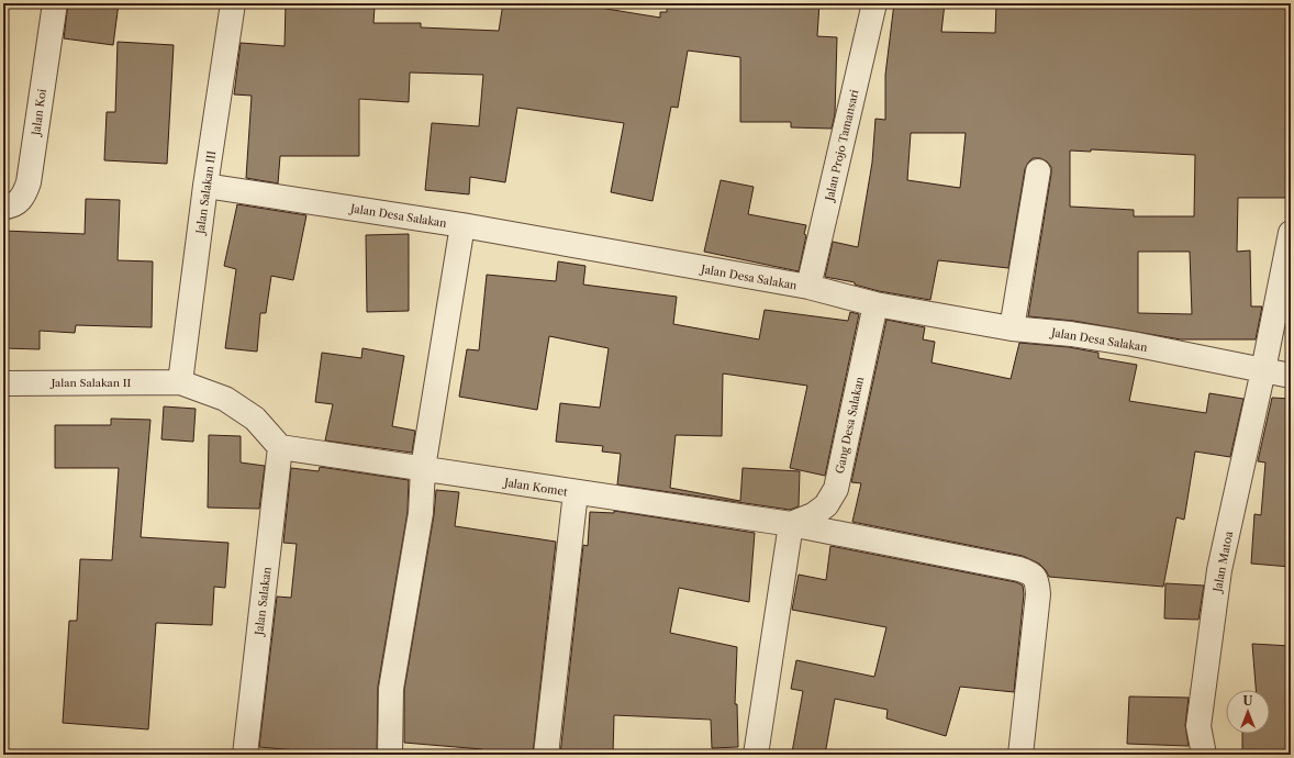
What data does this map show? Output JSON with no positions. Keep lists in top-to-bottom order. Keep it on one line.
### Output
{"streets":{"street":["Jalan Koi","Jalan Projo Tamansari","Jalan Salakan III","Jalan Desa Salakan","Jalan Salakan II","Gang Desa Salakan","Jalan Komet","Jalan Matoa","Jalan Salakan"]},"crossings":[["Jalan Projo Tamansari","Jalan Desa Salakan"],["Jalan Salakan III","Jalan Desa Salakan"],["Jalan Salakan III","Jalan Salakan II"],["Jalan Desa Salakan","Gang Desa Salakan"],["Jalan Desa Salakan","Jalan Matoa"],["Gang Desa Salakan","Jalan Komet"],["Jalan Komet","Jalan Salakan"]],"north":"top"}
